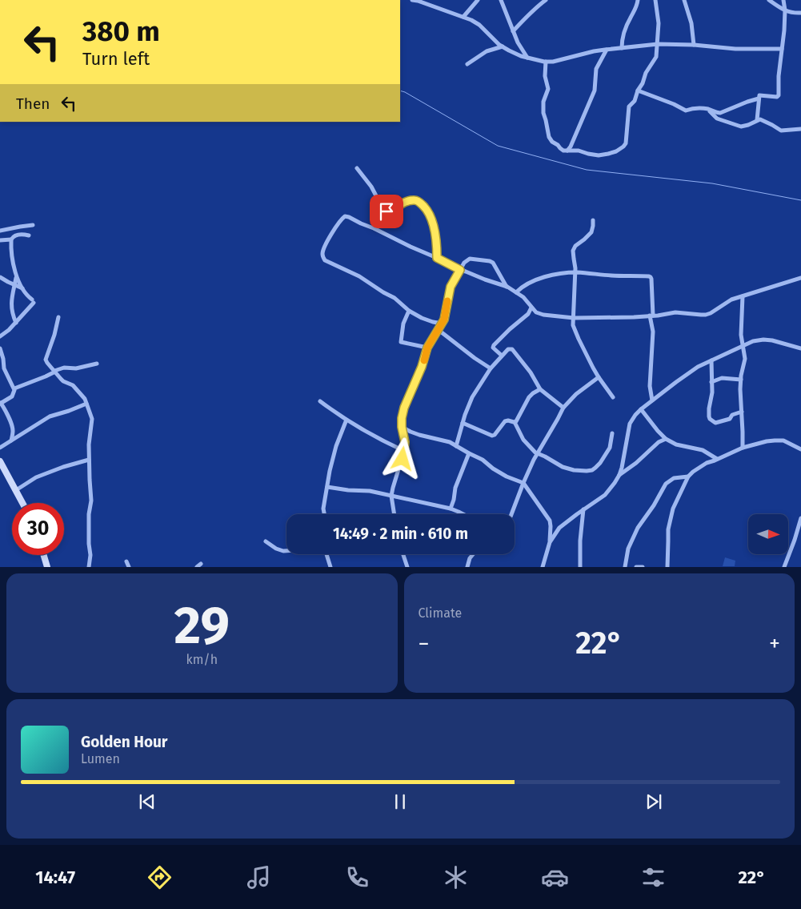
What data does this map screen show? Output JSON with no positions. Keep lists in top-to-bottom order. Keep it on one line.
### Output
{"north":"right","page":{"turn":["380 m","Turn left"],"then":"Then","limit":"30","trip":"14:49 · 2 min · 610 m","tile":[["29","km/h"],"Climate"],"heat":["−","22°","+"],"song":["Golden Hour","Lumen"],"tabs":["14:47","22°"]}}
